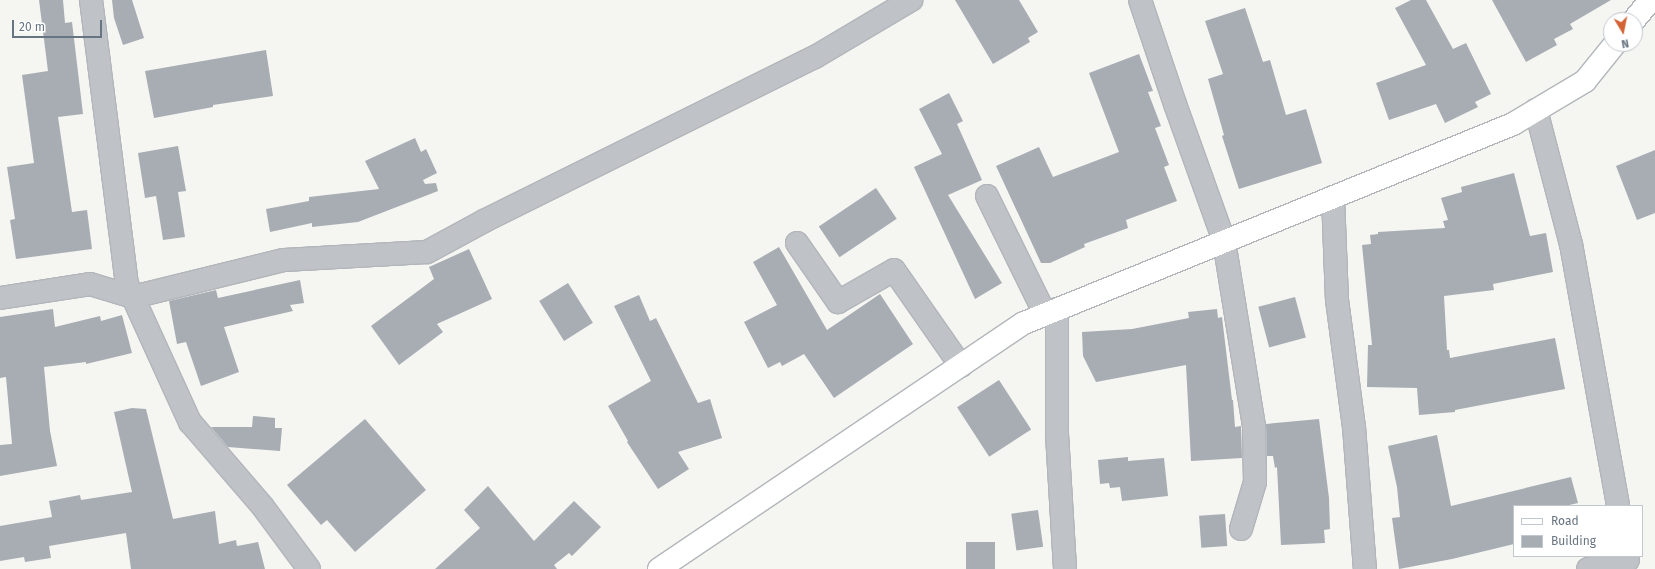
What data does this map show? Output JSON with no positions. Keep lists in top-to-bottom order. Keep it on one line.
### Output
{"legend":["Road","Building"],"scale_bar":"20 m","north":"bottom"}
